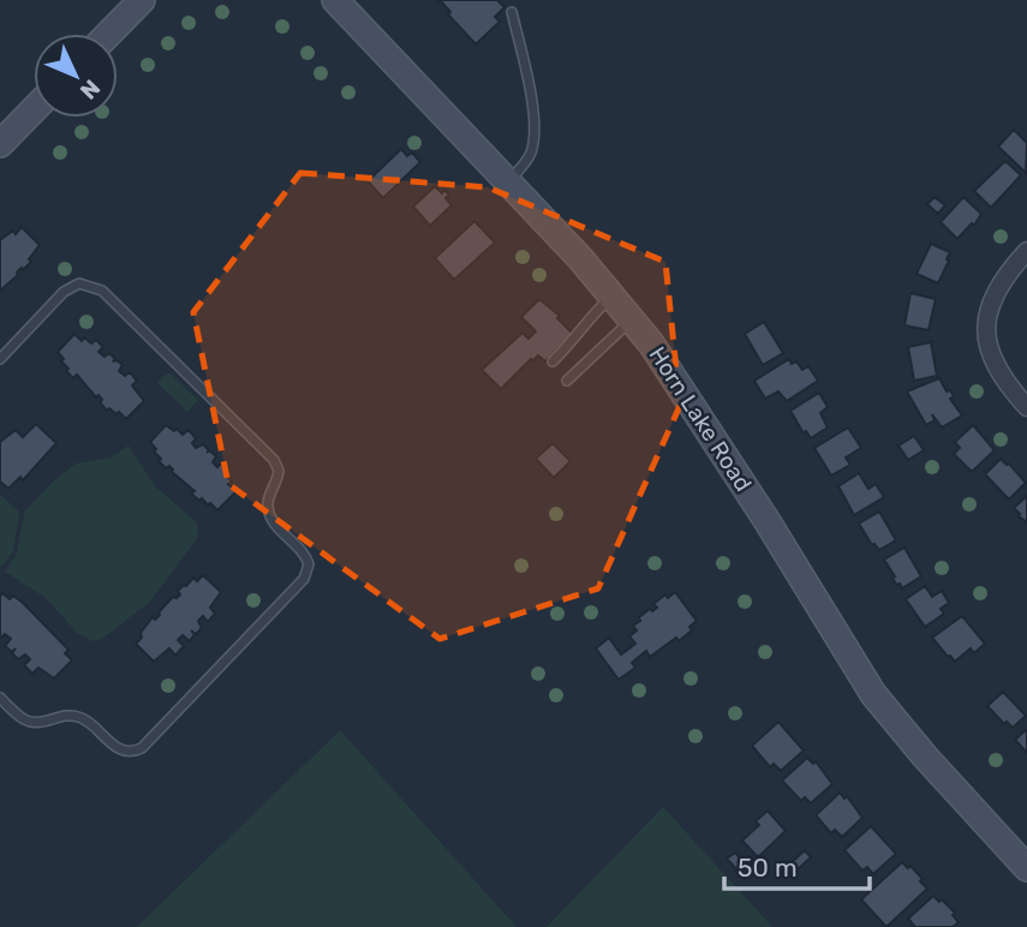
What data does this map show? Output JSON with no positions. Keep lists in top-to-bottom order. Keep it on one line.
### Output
{"streets":{"main road":["Horn Lake Road"]},"scale_bar":"50 m","north":"bottom right"}
